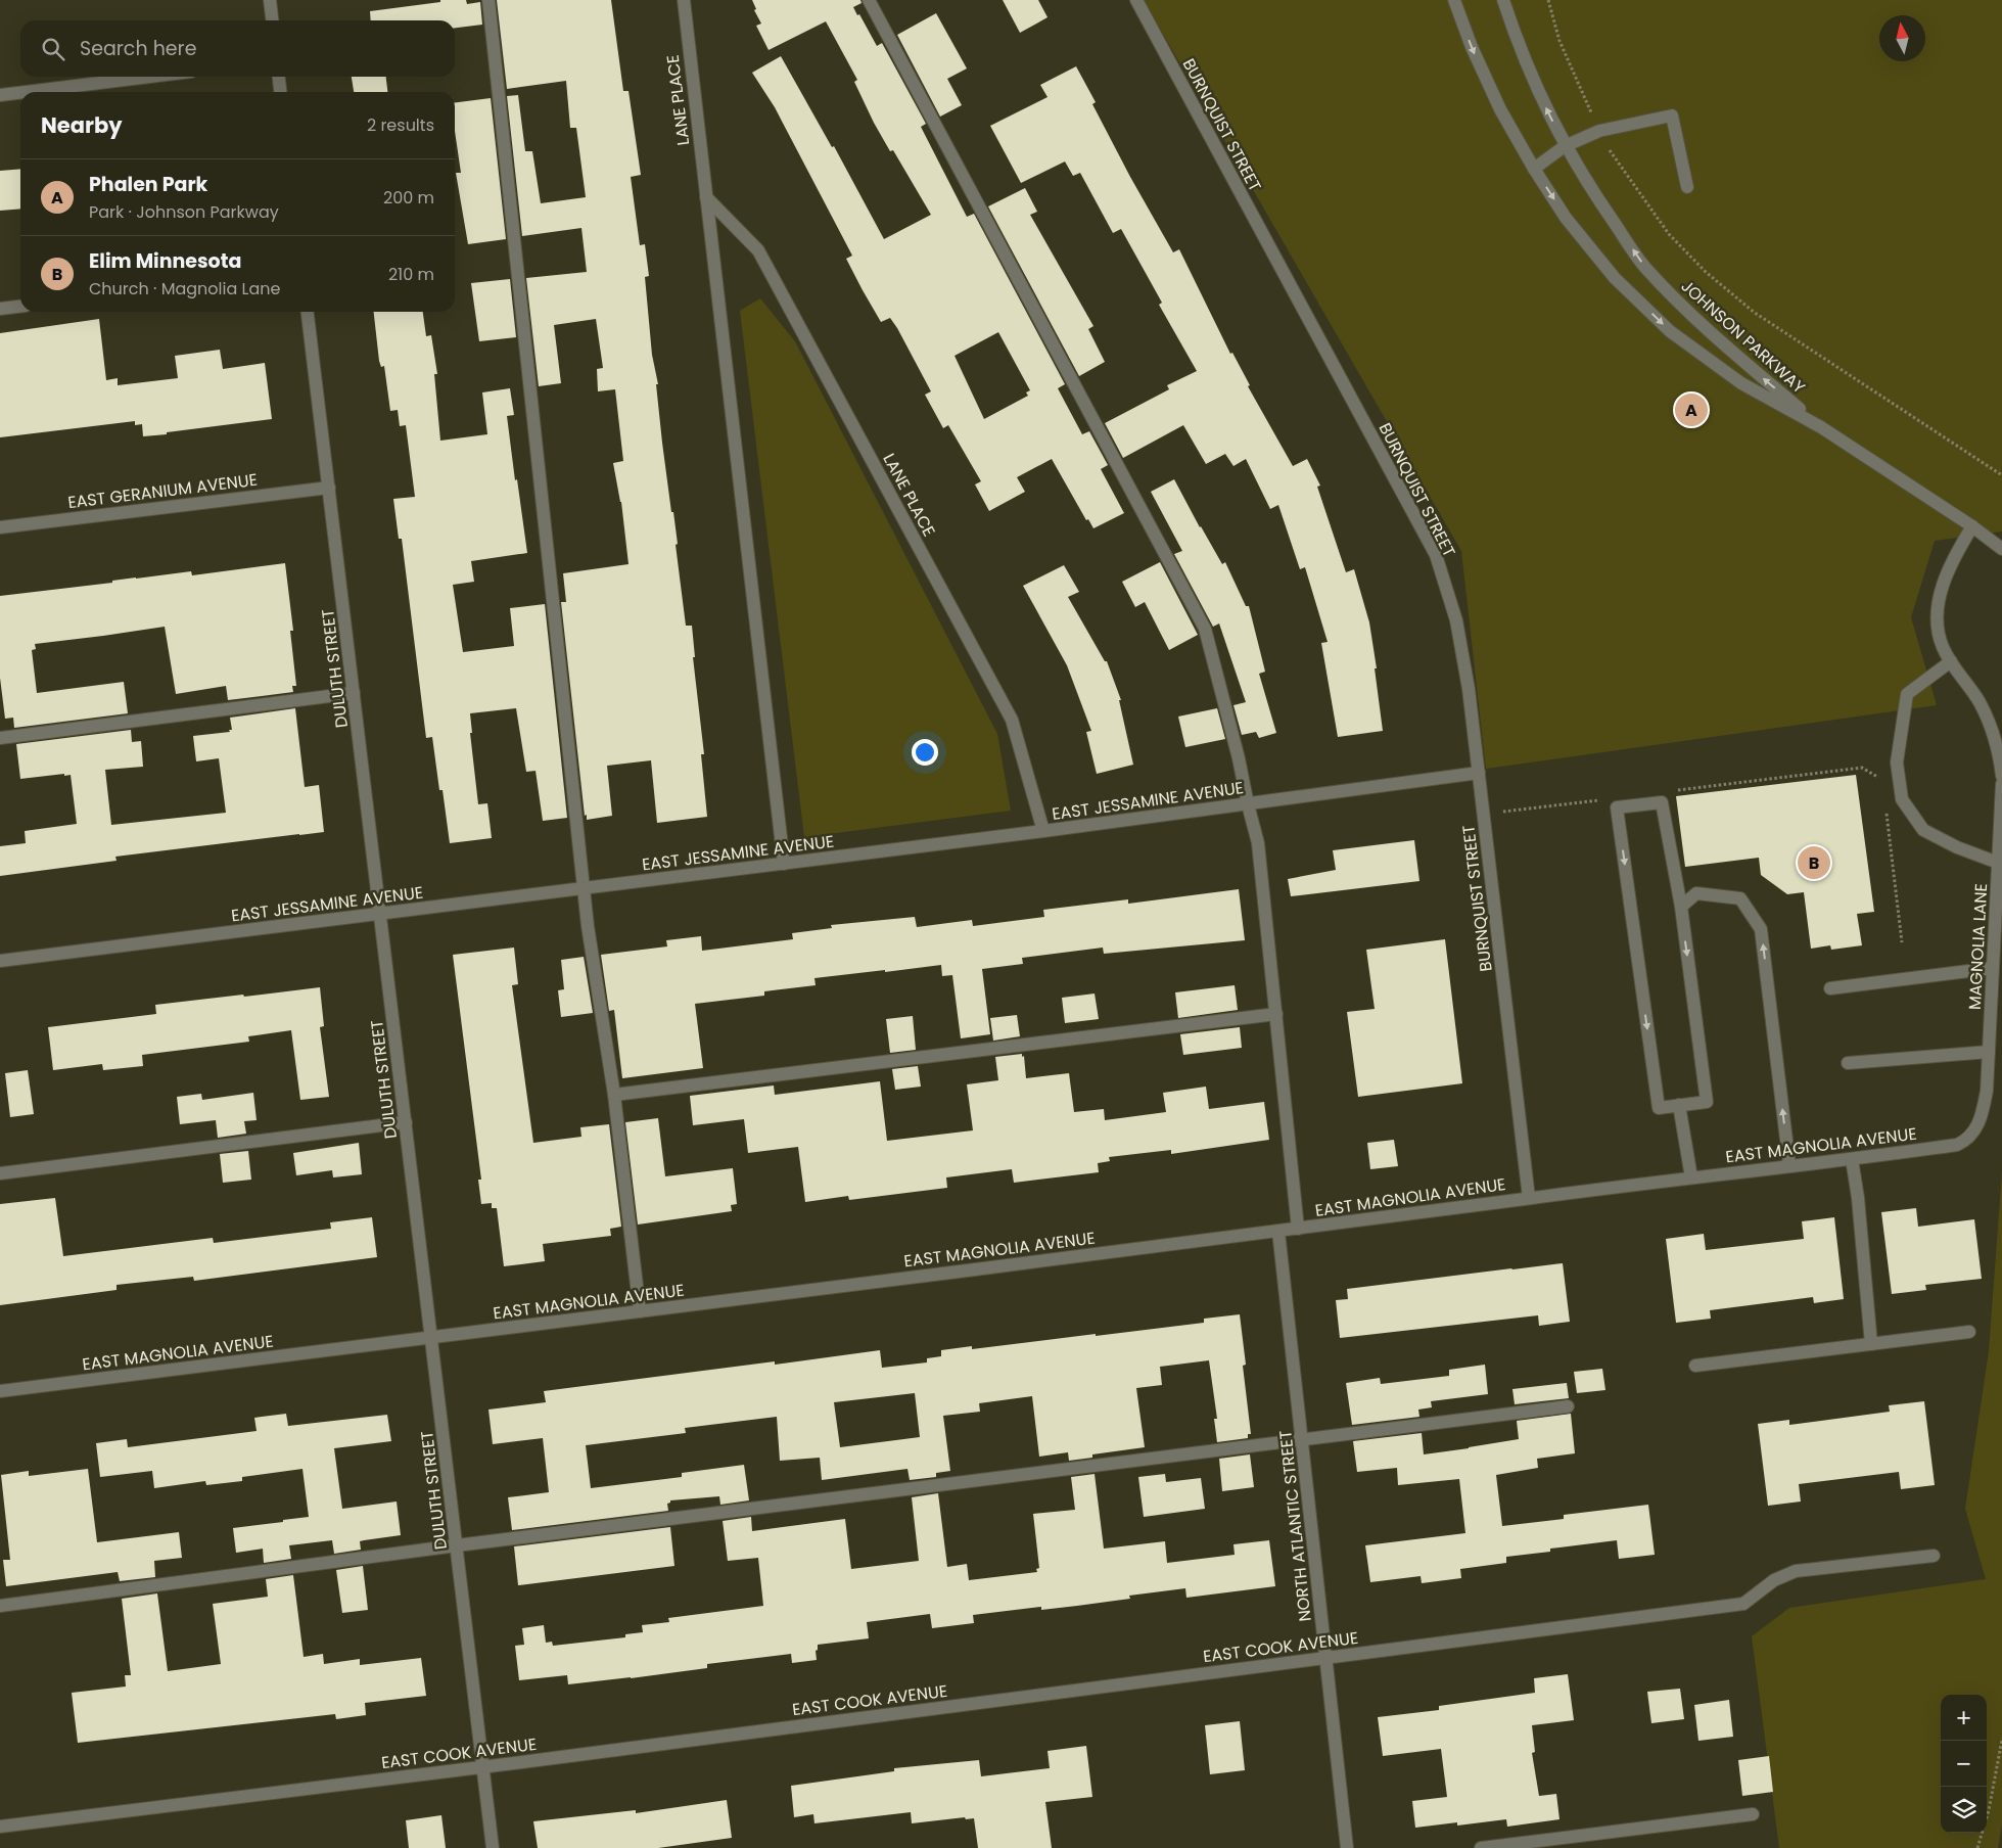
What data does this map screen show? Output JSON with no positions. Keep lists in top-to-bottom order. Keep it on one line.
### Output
{"streets":{"street":["LANE PLACE","BURNQUIST STREET","JOHNSON PARKWAY","EAST GERANIUM AVENUE","DULUTH STREET","EAST JESSAMINE AVENUE","MAGNOLIA LANE","EAST MAGNOLIA AVENUE","NORTH ATLANTIC STREET","EAST COOK AVENUE"]},"crossings":[["LANE PLACE","EAST JESSAMINE AVENUE"],["BURNQUIST STREET","EAST JESSAMINE AVENUE"],["BURNQUIST STREET","EAST MAGNOLIA AVENUE"],["EAST GERANIUM AVENUE","DULUTH STREET"],["DULUTH STREET","EAST JESSAMINE AVENUE"],["DULUTH STREET","EAST MAGNOLIA AVENUE"],["DULUTH STREET","EAST COOK AVENUE"],["MAGNOLIA LANE","EAST MAGNOLIA AVENUE"],["EAST MAGNOLIA AVENUE","NORTH ATLANTIC STREET"],["NORTH ATLANTIC STREET","EAST COOK AVENUE"]],"north":"top","page":{"search":"Search here","heading":["Nearby","2 results"],"list":[{"mark":"A","name":"Phalen Park","note":"Park · Johnson Parkway","value":"200 m"},{"mark":"B","name":"Elim Minnesota","note":"Church · Magnolia Lane","value":"210 m"}],"pins":["A","B"],"map_buttons":["+","−"]}}
